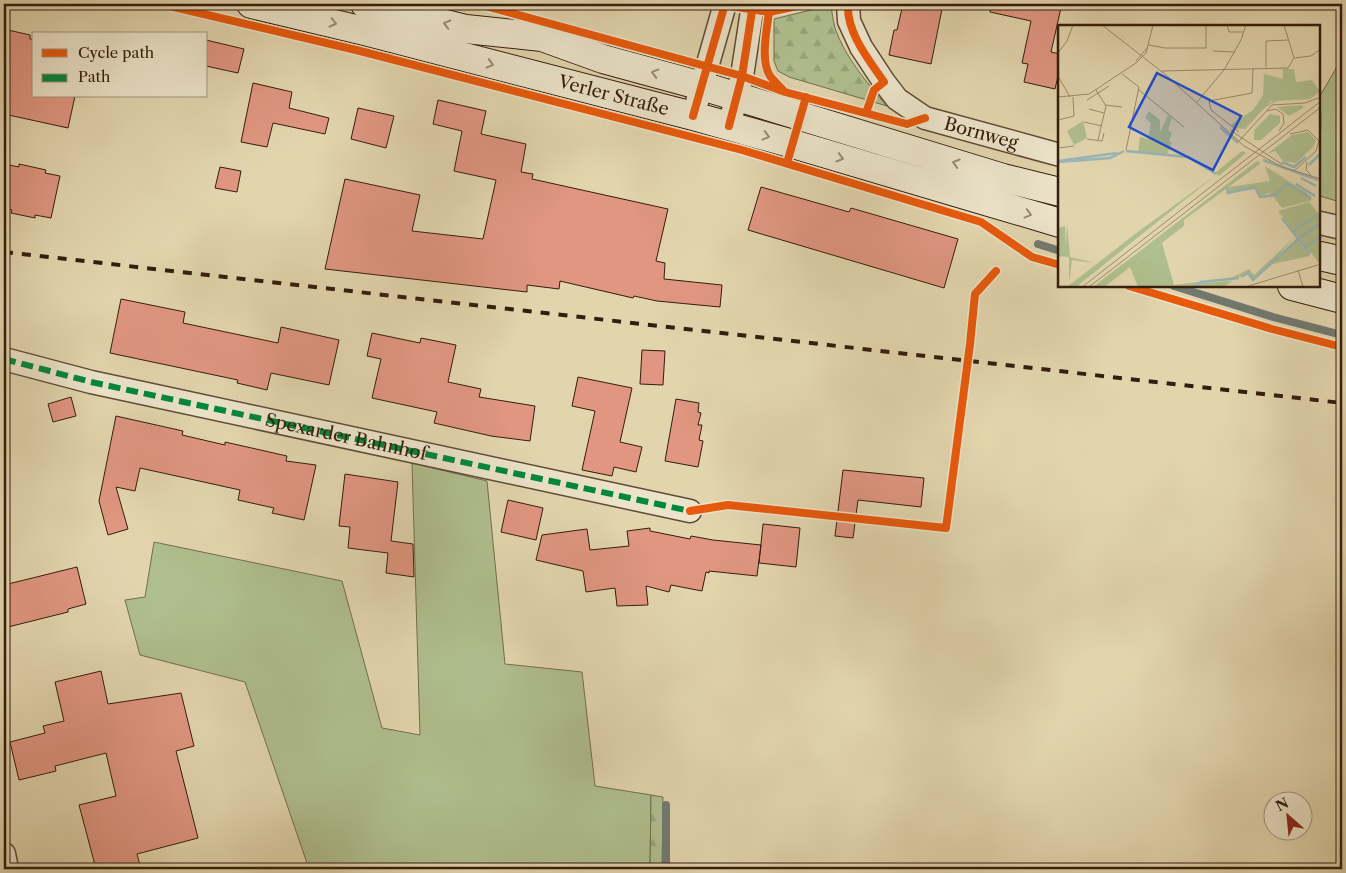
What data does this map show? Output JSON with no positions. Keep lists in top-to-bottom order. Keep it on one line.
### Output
{"streets":{"main road":["Verler Straße"],"street":["Bornweg","Spexarder Bahnhof"]},"legend":["Cycle path","Path"],"north":"top left"}
